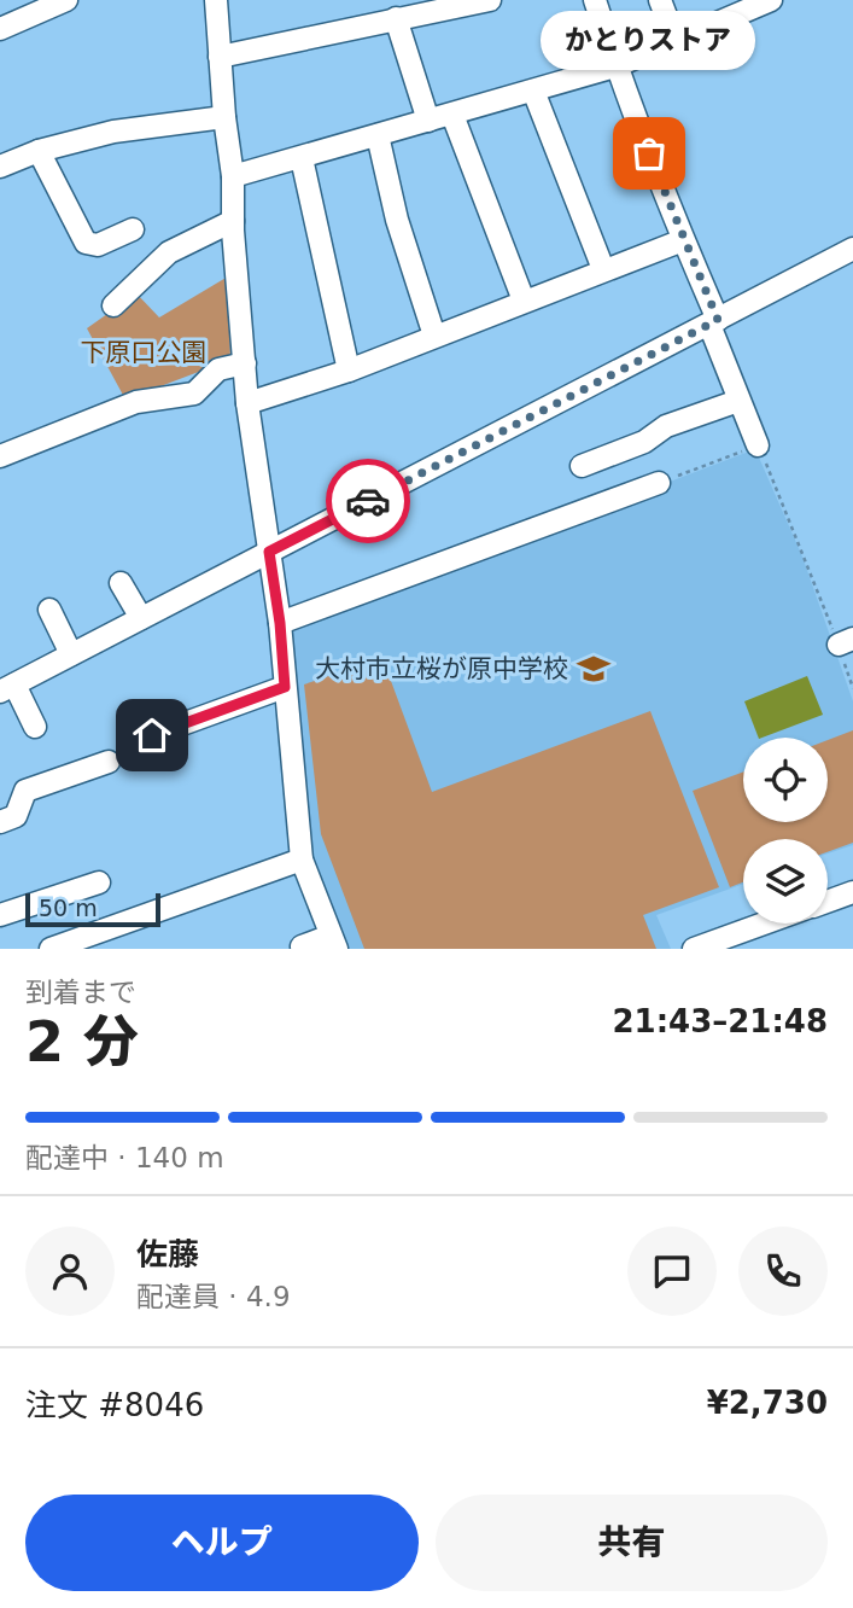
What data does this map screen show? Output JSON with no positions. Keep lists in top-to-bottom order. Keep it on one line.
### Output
{"parks":["下原口公園"],"places":{"other":["かとりストア"],"school or university":["大村市立桜が原中学校"]},"scale_bar":"50 m","page":{"bubble":"かとりストア","scale":"50 m","heading":["2 分","到着まで","21:43–21:48"],"panel":["佐藤","配達員 · 4.9","注文 #8046","¥2,730"],"bar":"配達中 · 140 m","buttons":["ヘルプ","共有"]}}
